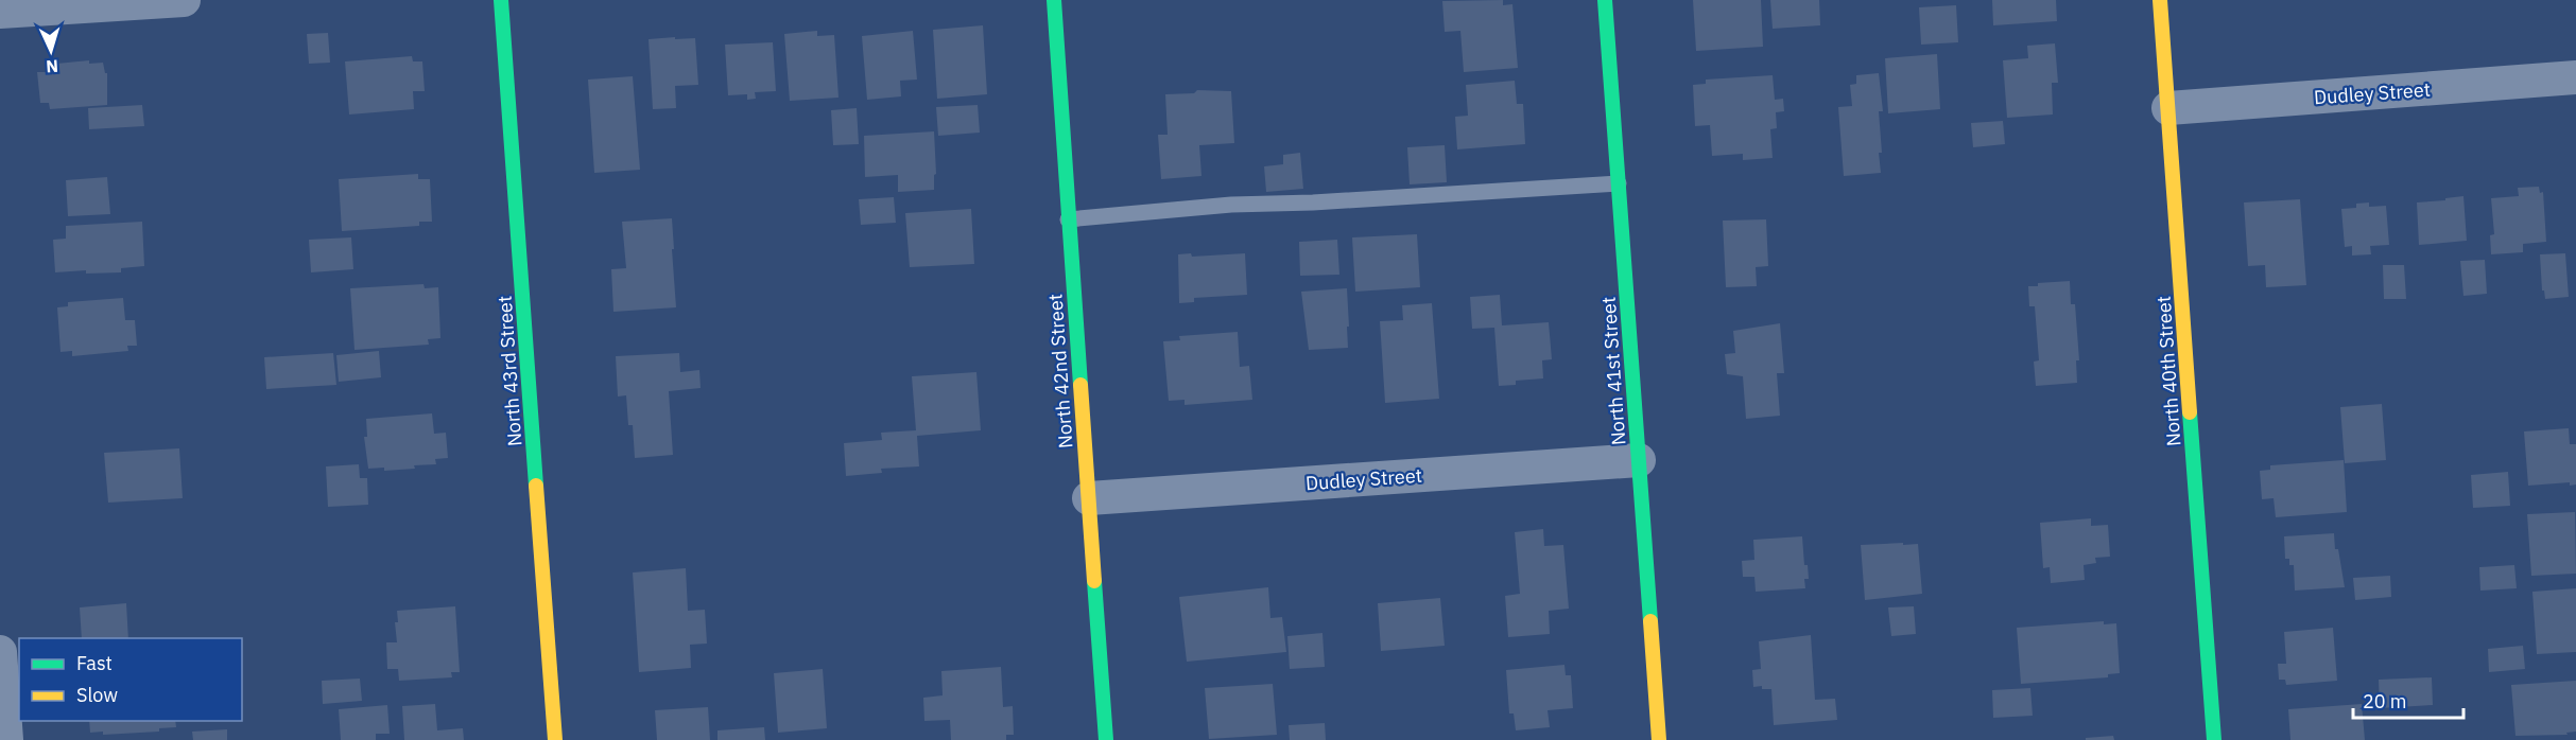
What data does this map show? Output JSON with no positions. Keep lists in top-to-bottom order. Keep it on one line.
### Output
{"streets":{"street":["Dudley Street","North 43rd Street","North 42nd Street","North 41st Street","North 40th Street"]},"crossings":[["Dudley Street","North 42nd Street"],["Dudley Street","North 41st Street"],["Dudley Street","North 40th Street"]],"legend":["Fast","Slow"],"scale_bar":"20 m","north":"bottom"}
